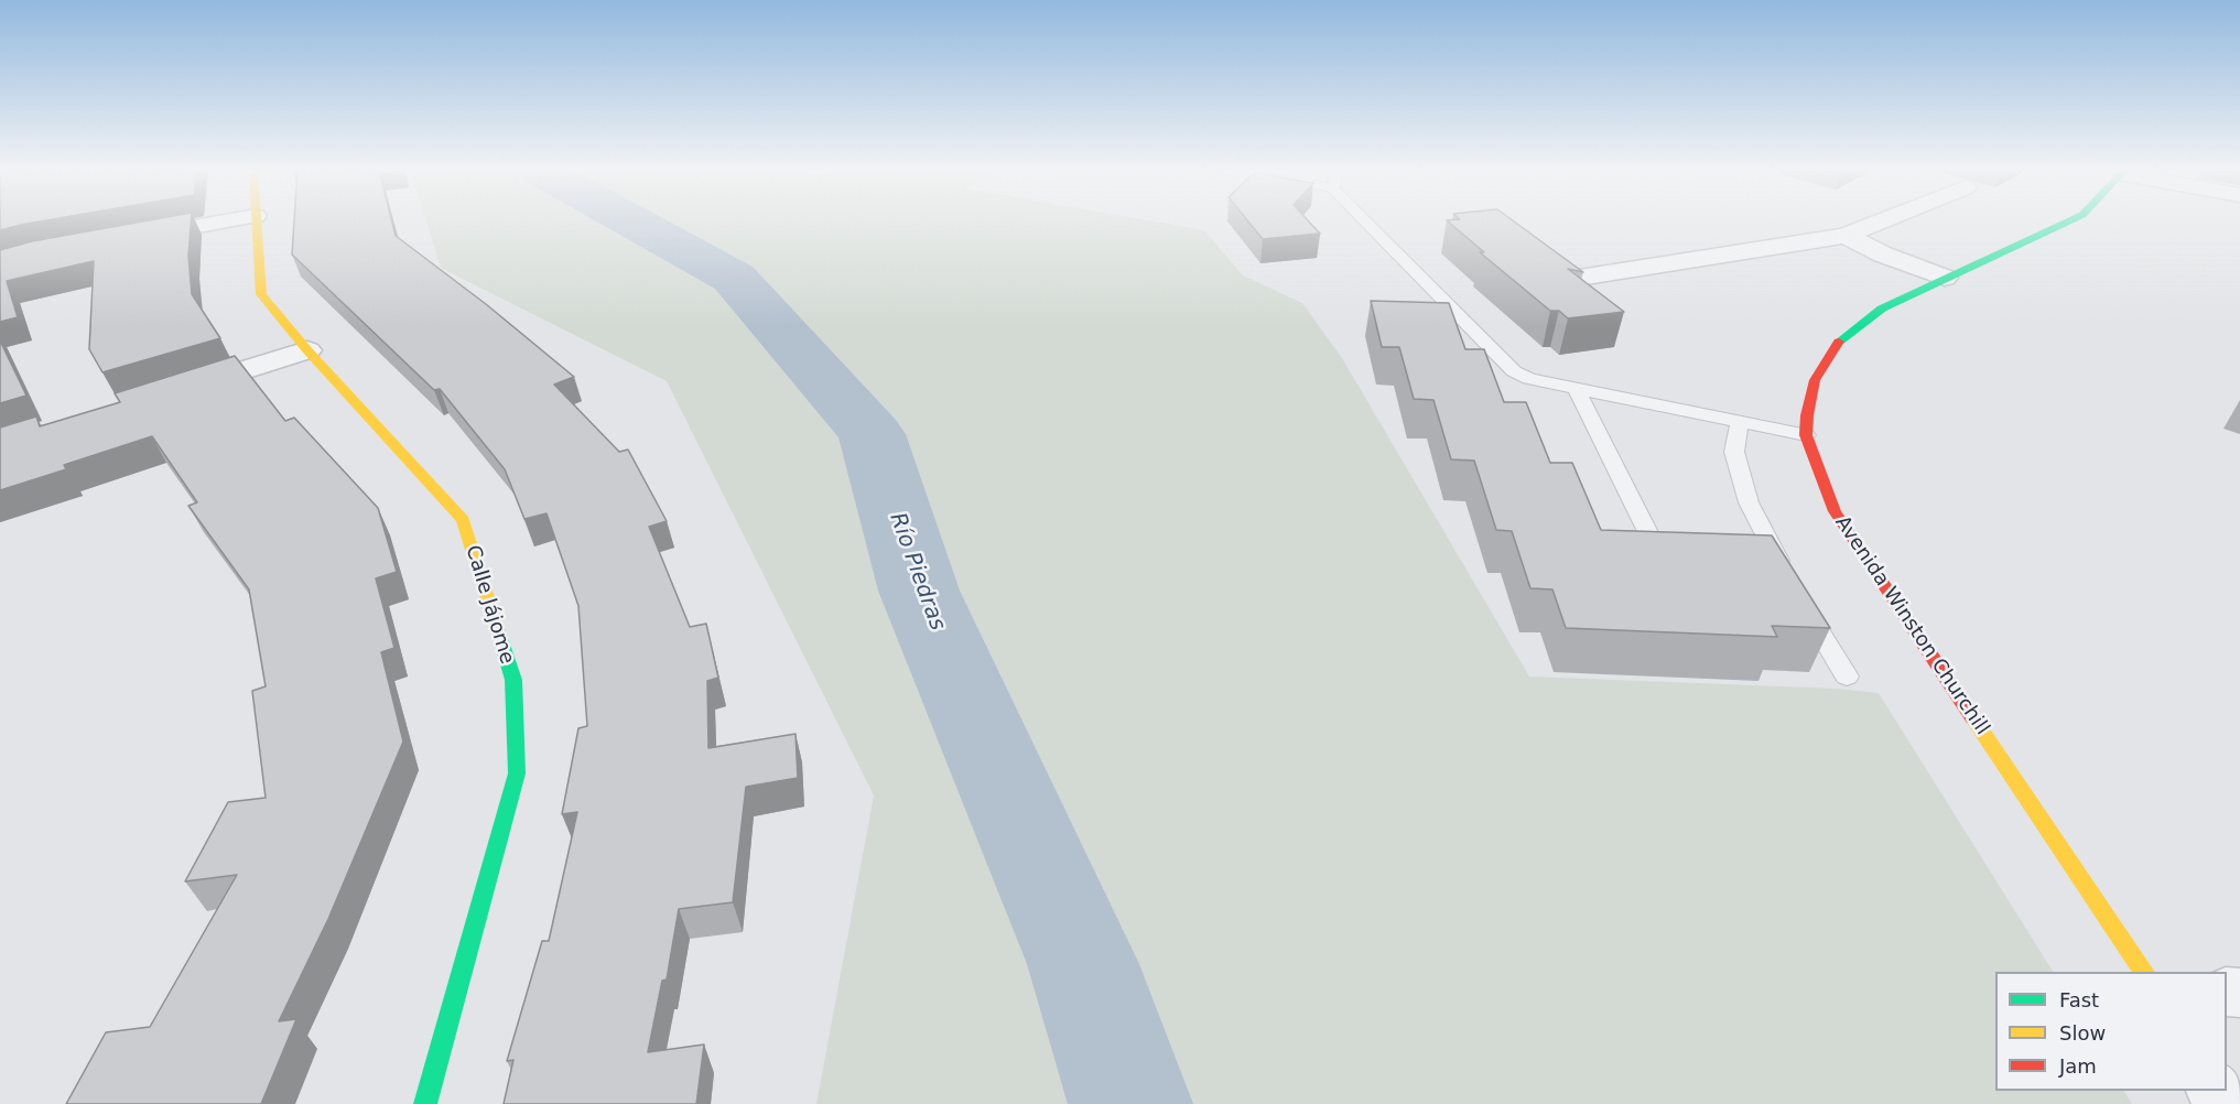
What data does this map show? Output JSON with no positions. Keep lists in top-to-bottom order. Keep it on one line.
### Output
{"streets":{"street":["Calle Jájome","Avenida Winston Churchill"]},"water":["Río Piedras"],"legend":["Fast","Slow","Jam"]}
